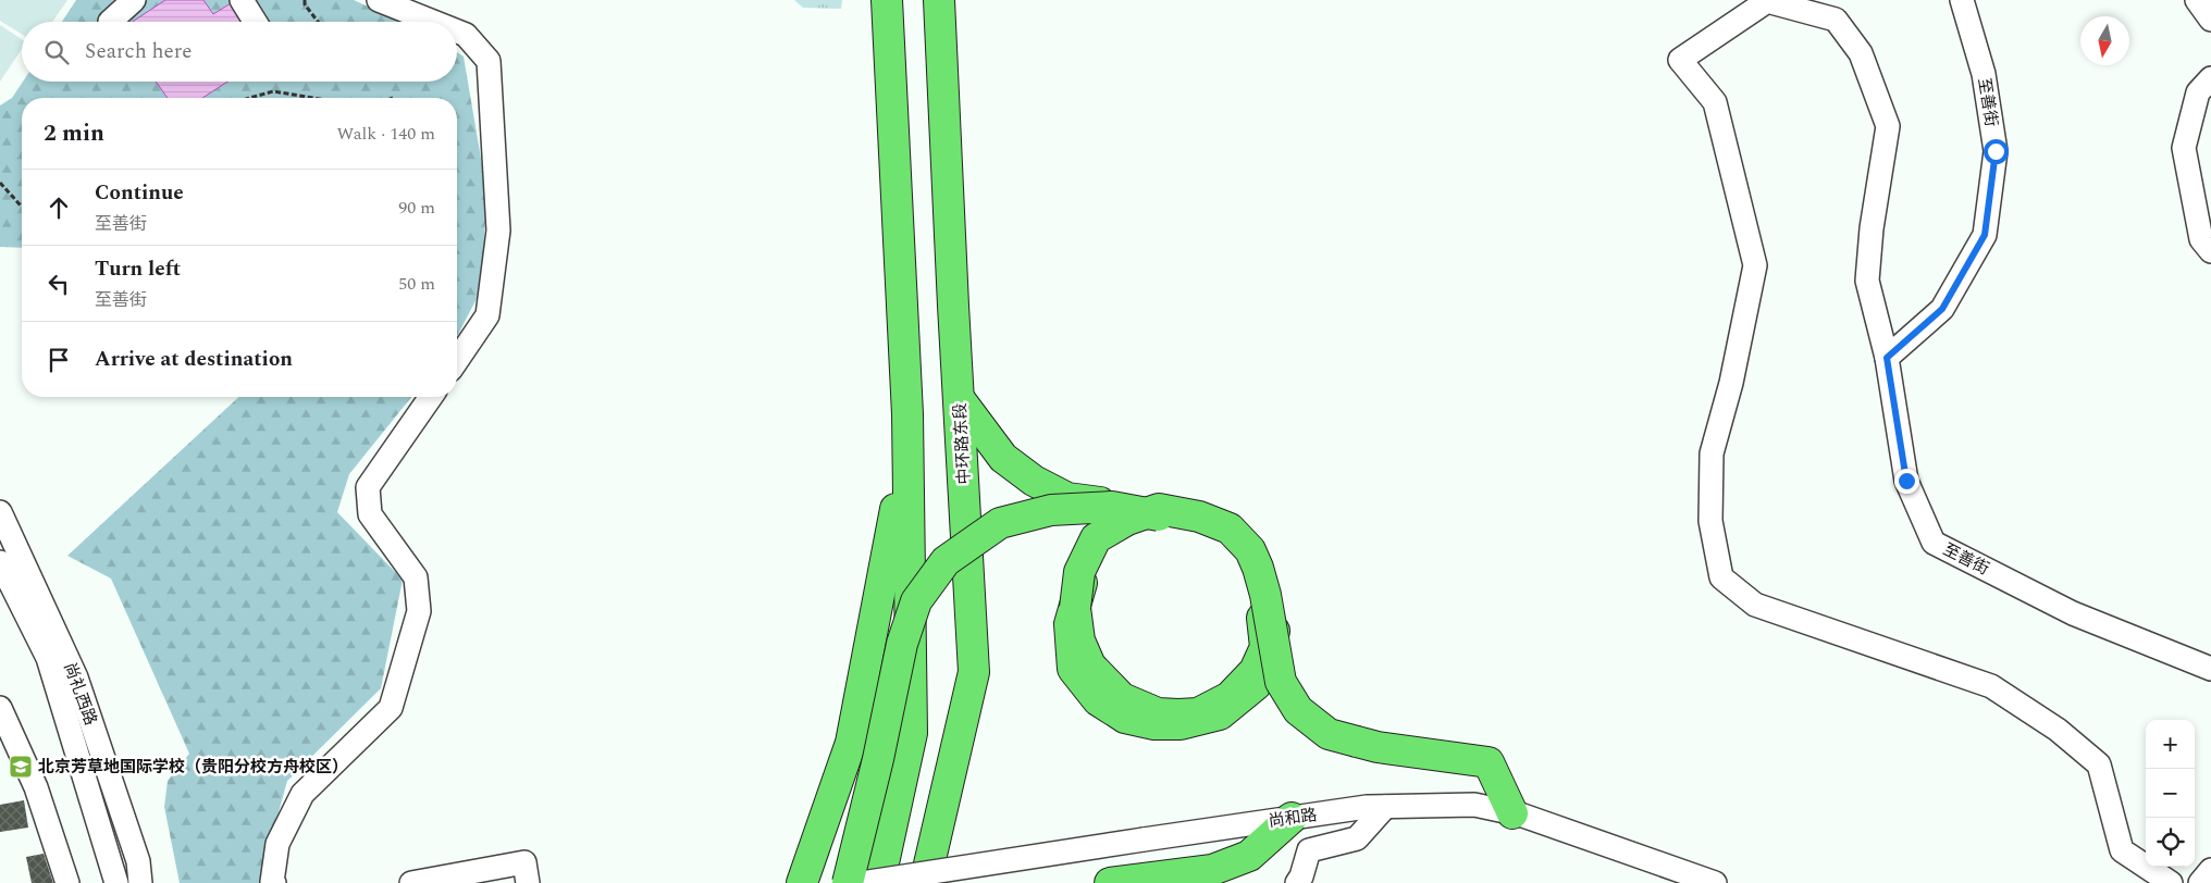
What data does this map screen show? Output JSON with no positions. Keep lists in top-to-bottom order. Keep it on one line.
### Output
{"streets":{"highway":["中环路东段"],"street":["至善街","尚礼西路","尚和路"]},"places":{"school or university":["北京芳草地国际学校（贵阳分校方舟校区）"]},"north":"bottom","page":{"search":"Search here","heading":["2 min","Walk · 140 m"],"list":[["Continue","至善街","90 m"],["Turn left","至善街","50 m"],"Arrive at destination"],"map_buttons":["+","−"]}}
